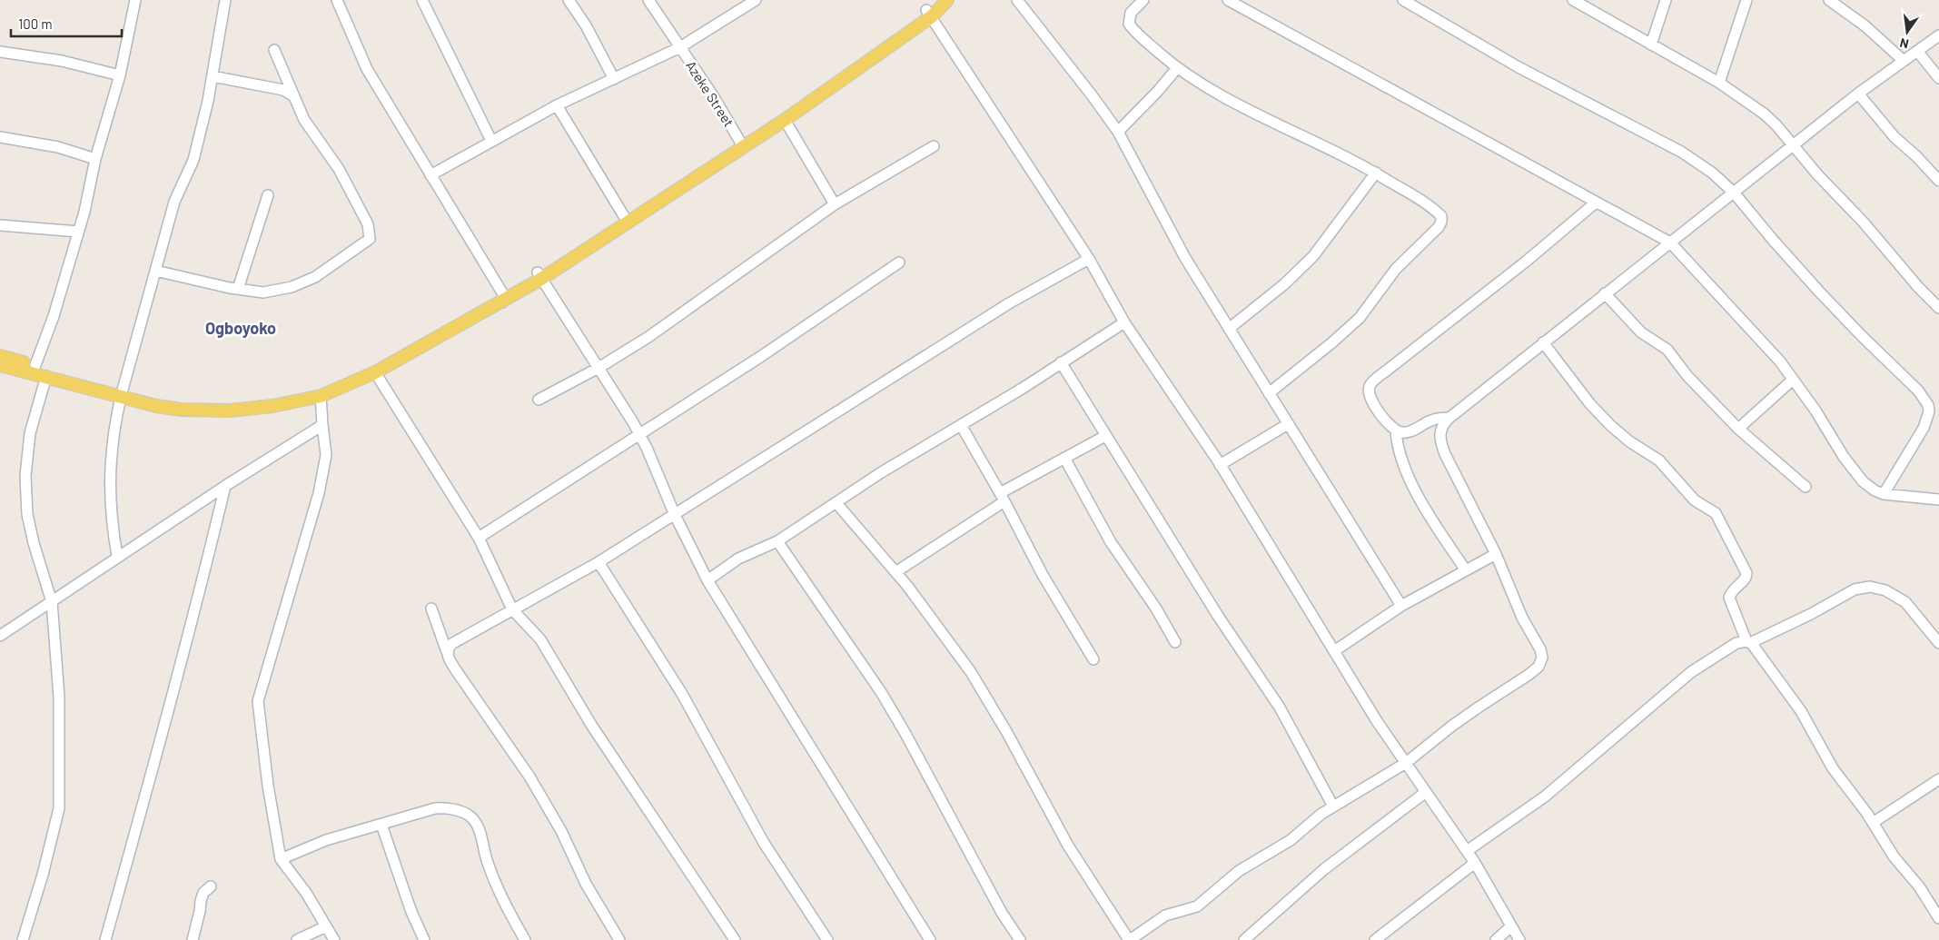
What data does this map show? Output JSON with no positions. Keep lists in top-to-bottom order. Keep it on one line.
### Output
{"streets":{"street":["Azeke Street"]},"districts":["Ogboyoko"],"scale_bar":"100 m","north":"bottom"}
